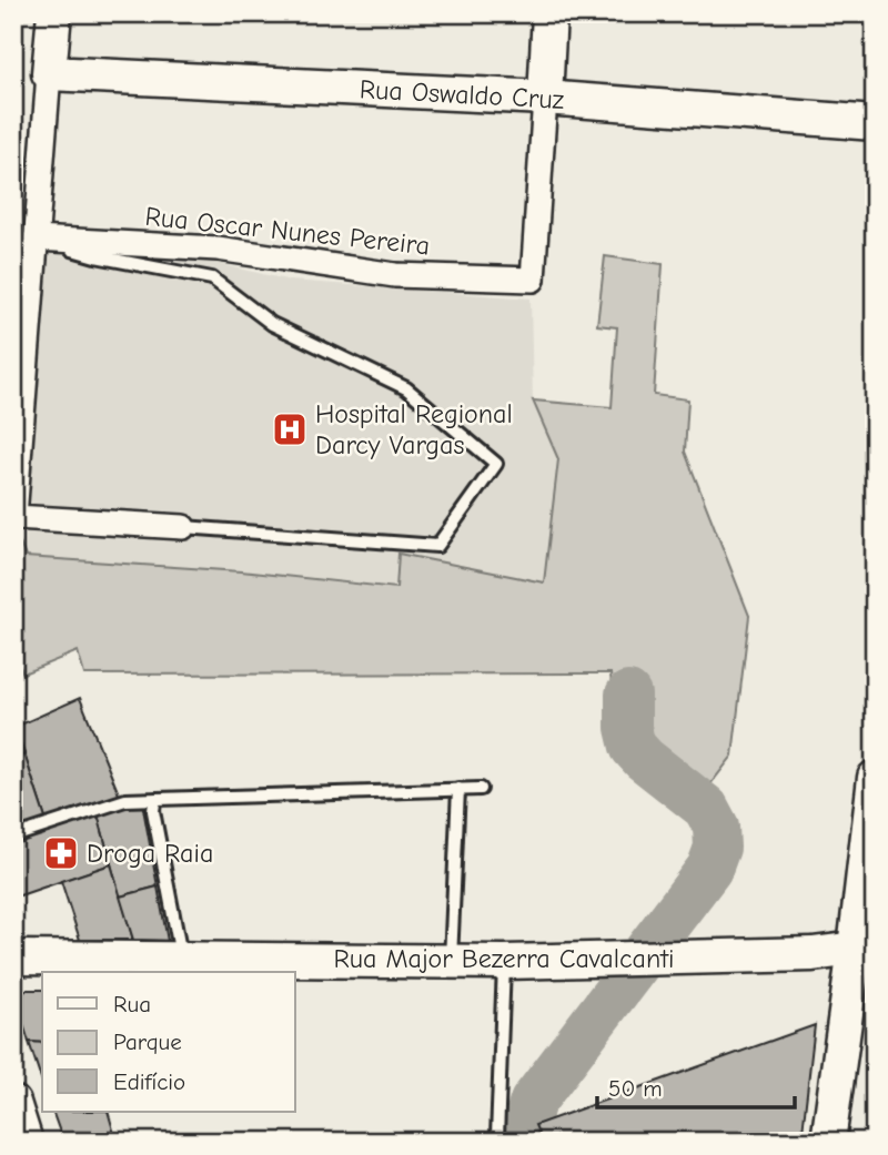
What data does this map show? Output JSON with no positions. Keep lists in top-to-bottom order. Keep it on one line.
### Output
{"streets":{"main road":["Rua Oswaldo Cruz","Rua Major Bezerra Cavalcanti"],"street":["Rua Oscar Nunes Pereira"]},"crossings":[["Rua Oswaldo Cruz","Rua Oscar Nunes Pereira"]],"places":{"hospital":["Hospital Regional Darcy Vargas"],"pharmacy":["Droga Raia"]},"legend":["Rua","Parque","Edifício"],"scale_bar":"50 m"}
